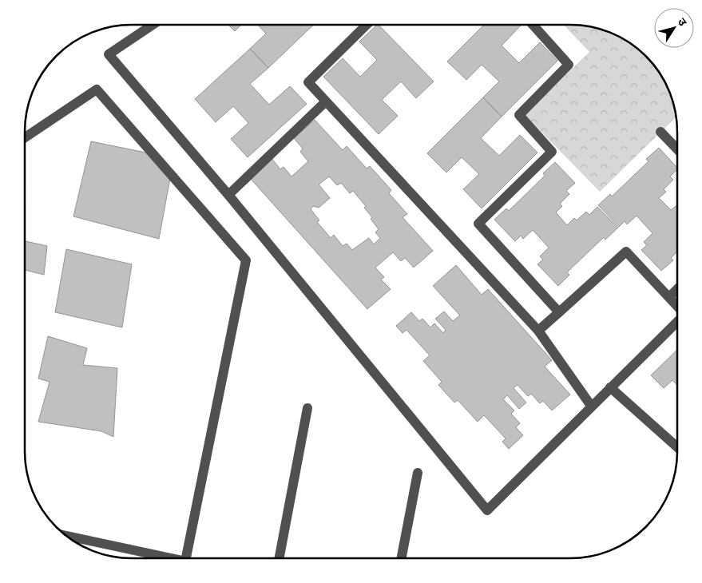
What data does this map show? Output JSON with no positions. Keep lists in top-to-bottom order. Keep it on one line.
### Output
{"north":"top right"}
